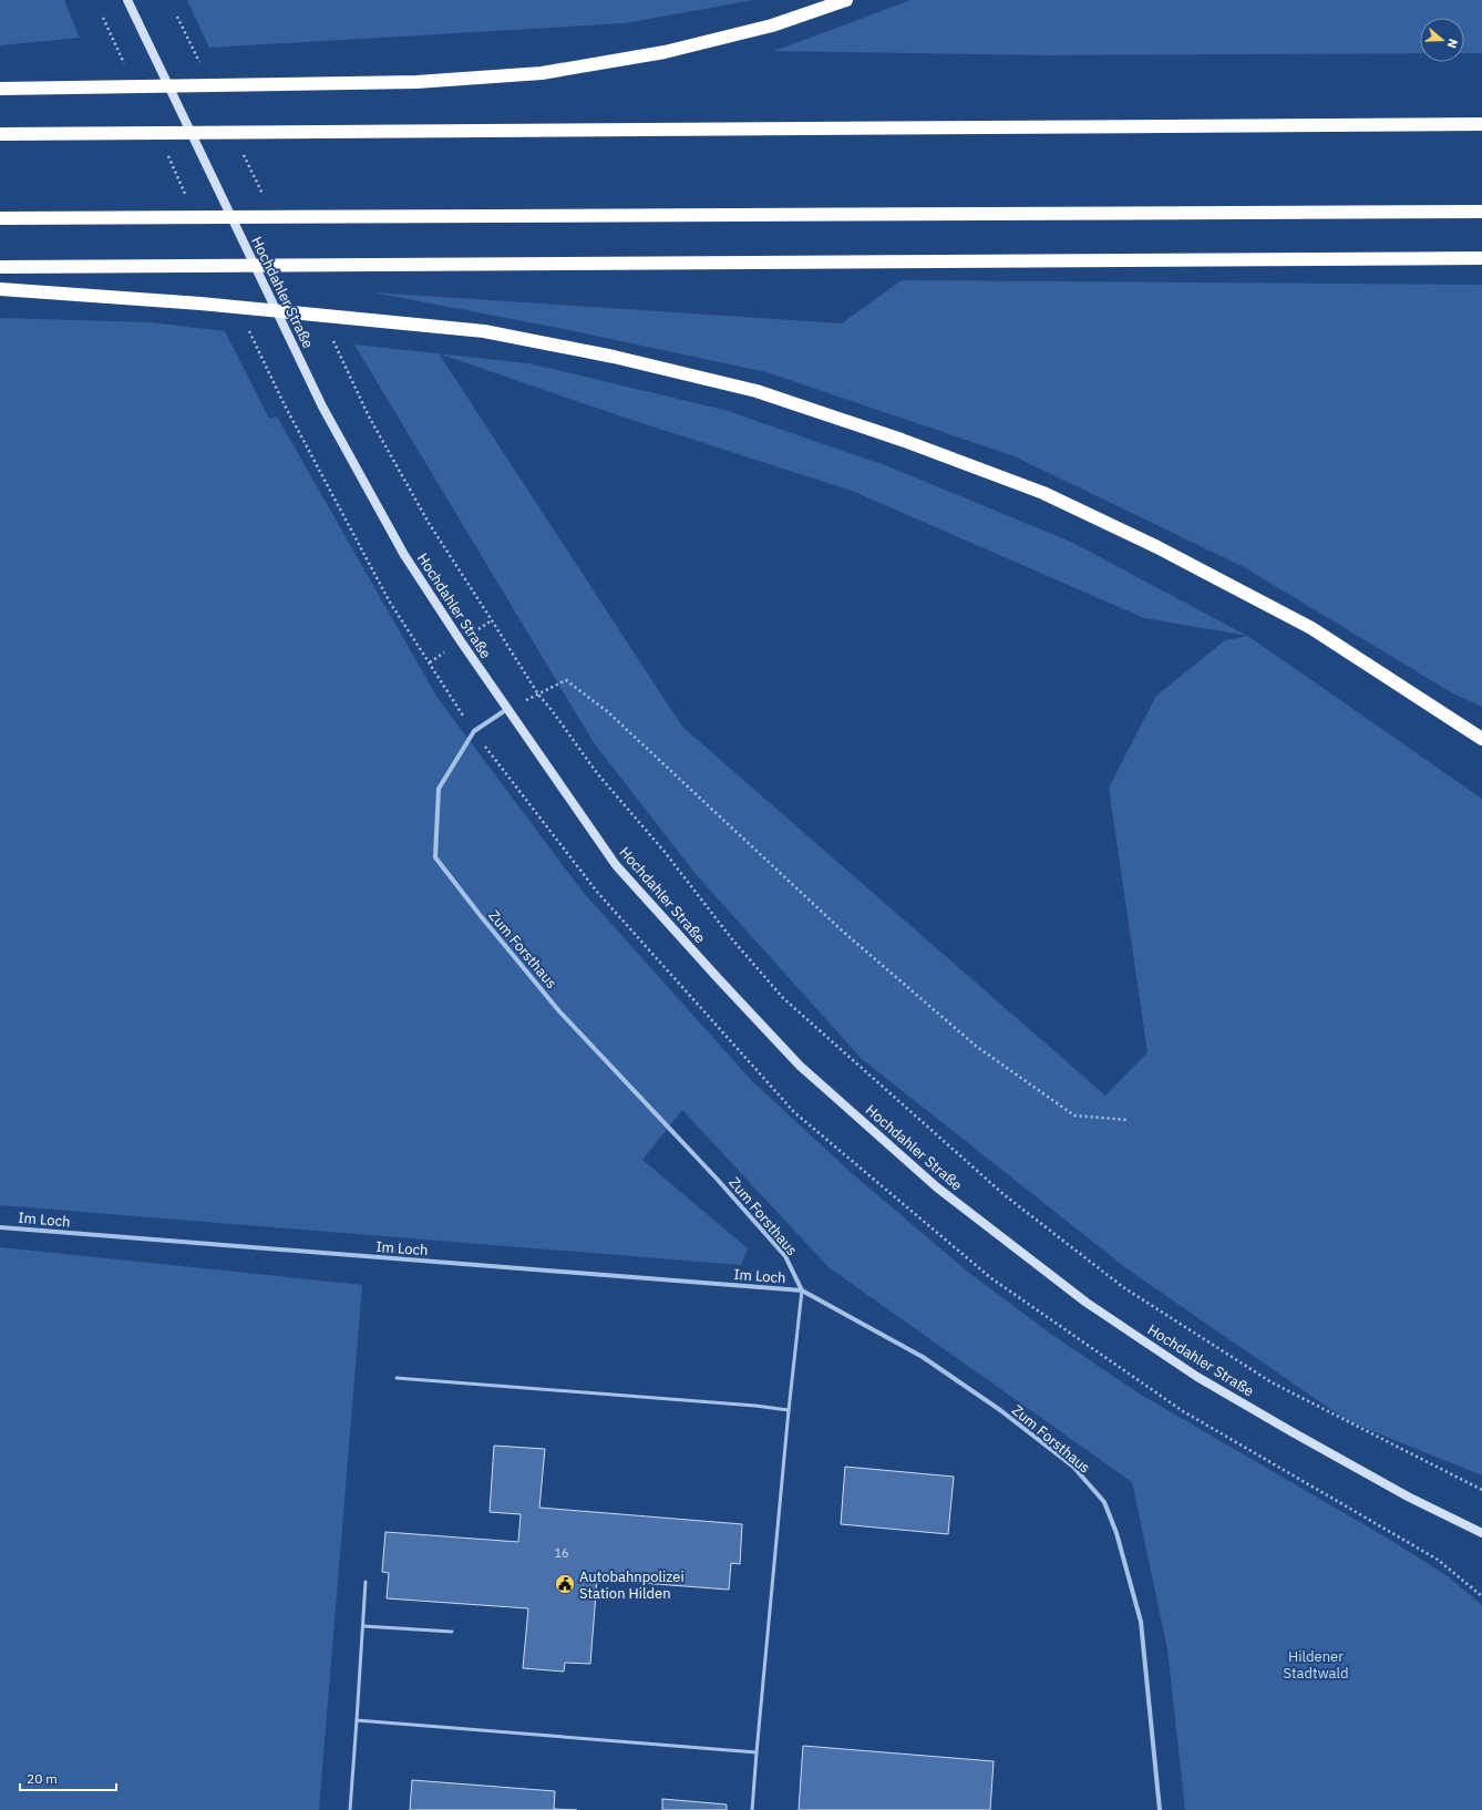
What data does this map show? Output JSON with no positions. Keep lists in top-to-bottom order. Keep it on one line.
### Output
{"streets":{"main road":["Hochdahler Straße"],"street":["Zum Forsthaus","Im Loch"]},"crossings":[["Hochdahler Straße","Zum Forsthaus"],["Zum Forsthaus","Im Loch"]],"parks":["Hildener Stadtwald"],"places":{"public building":["Autobahnpolizei Station Hilden"]},"house_numbers":["16"],"scale_bar":"20 m","north":"right"}
